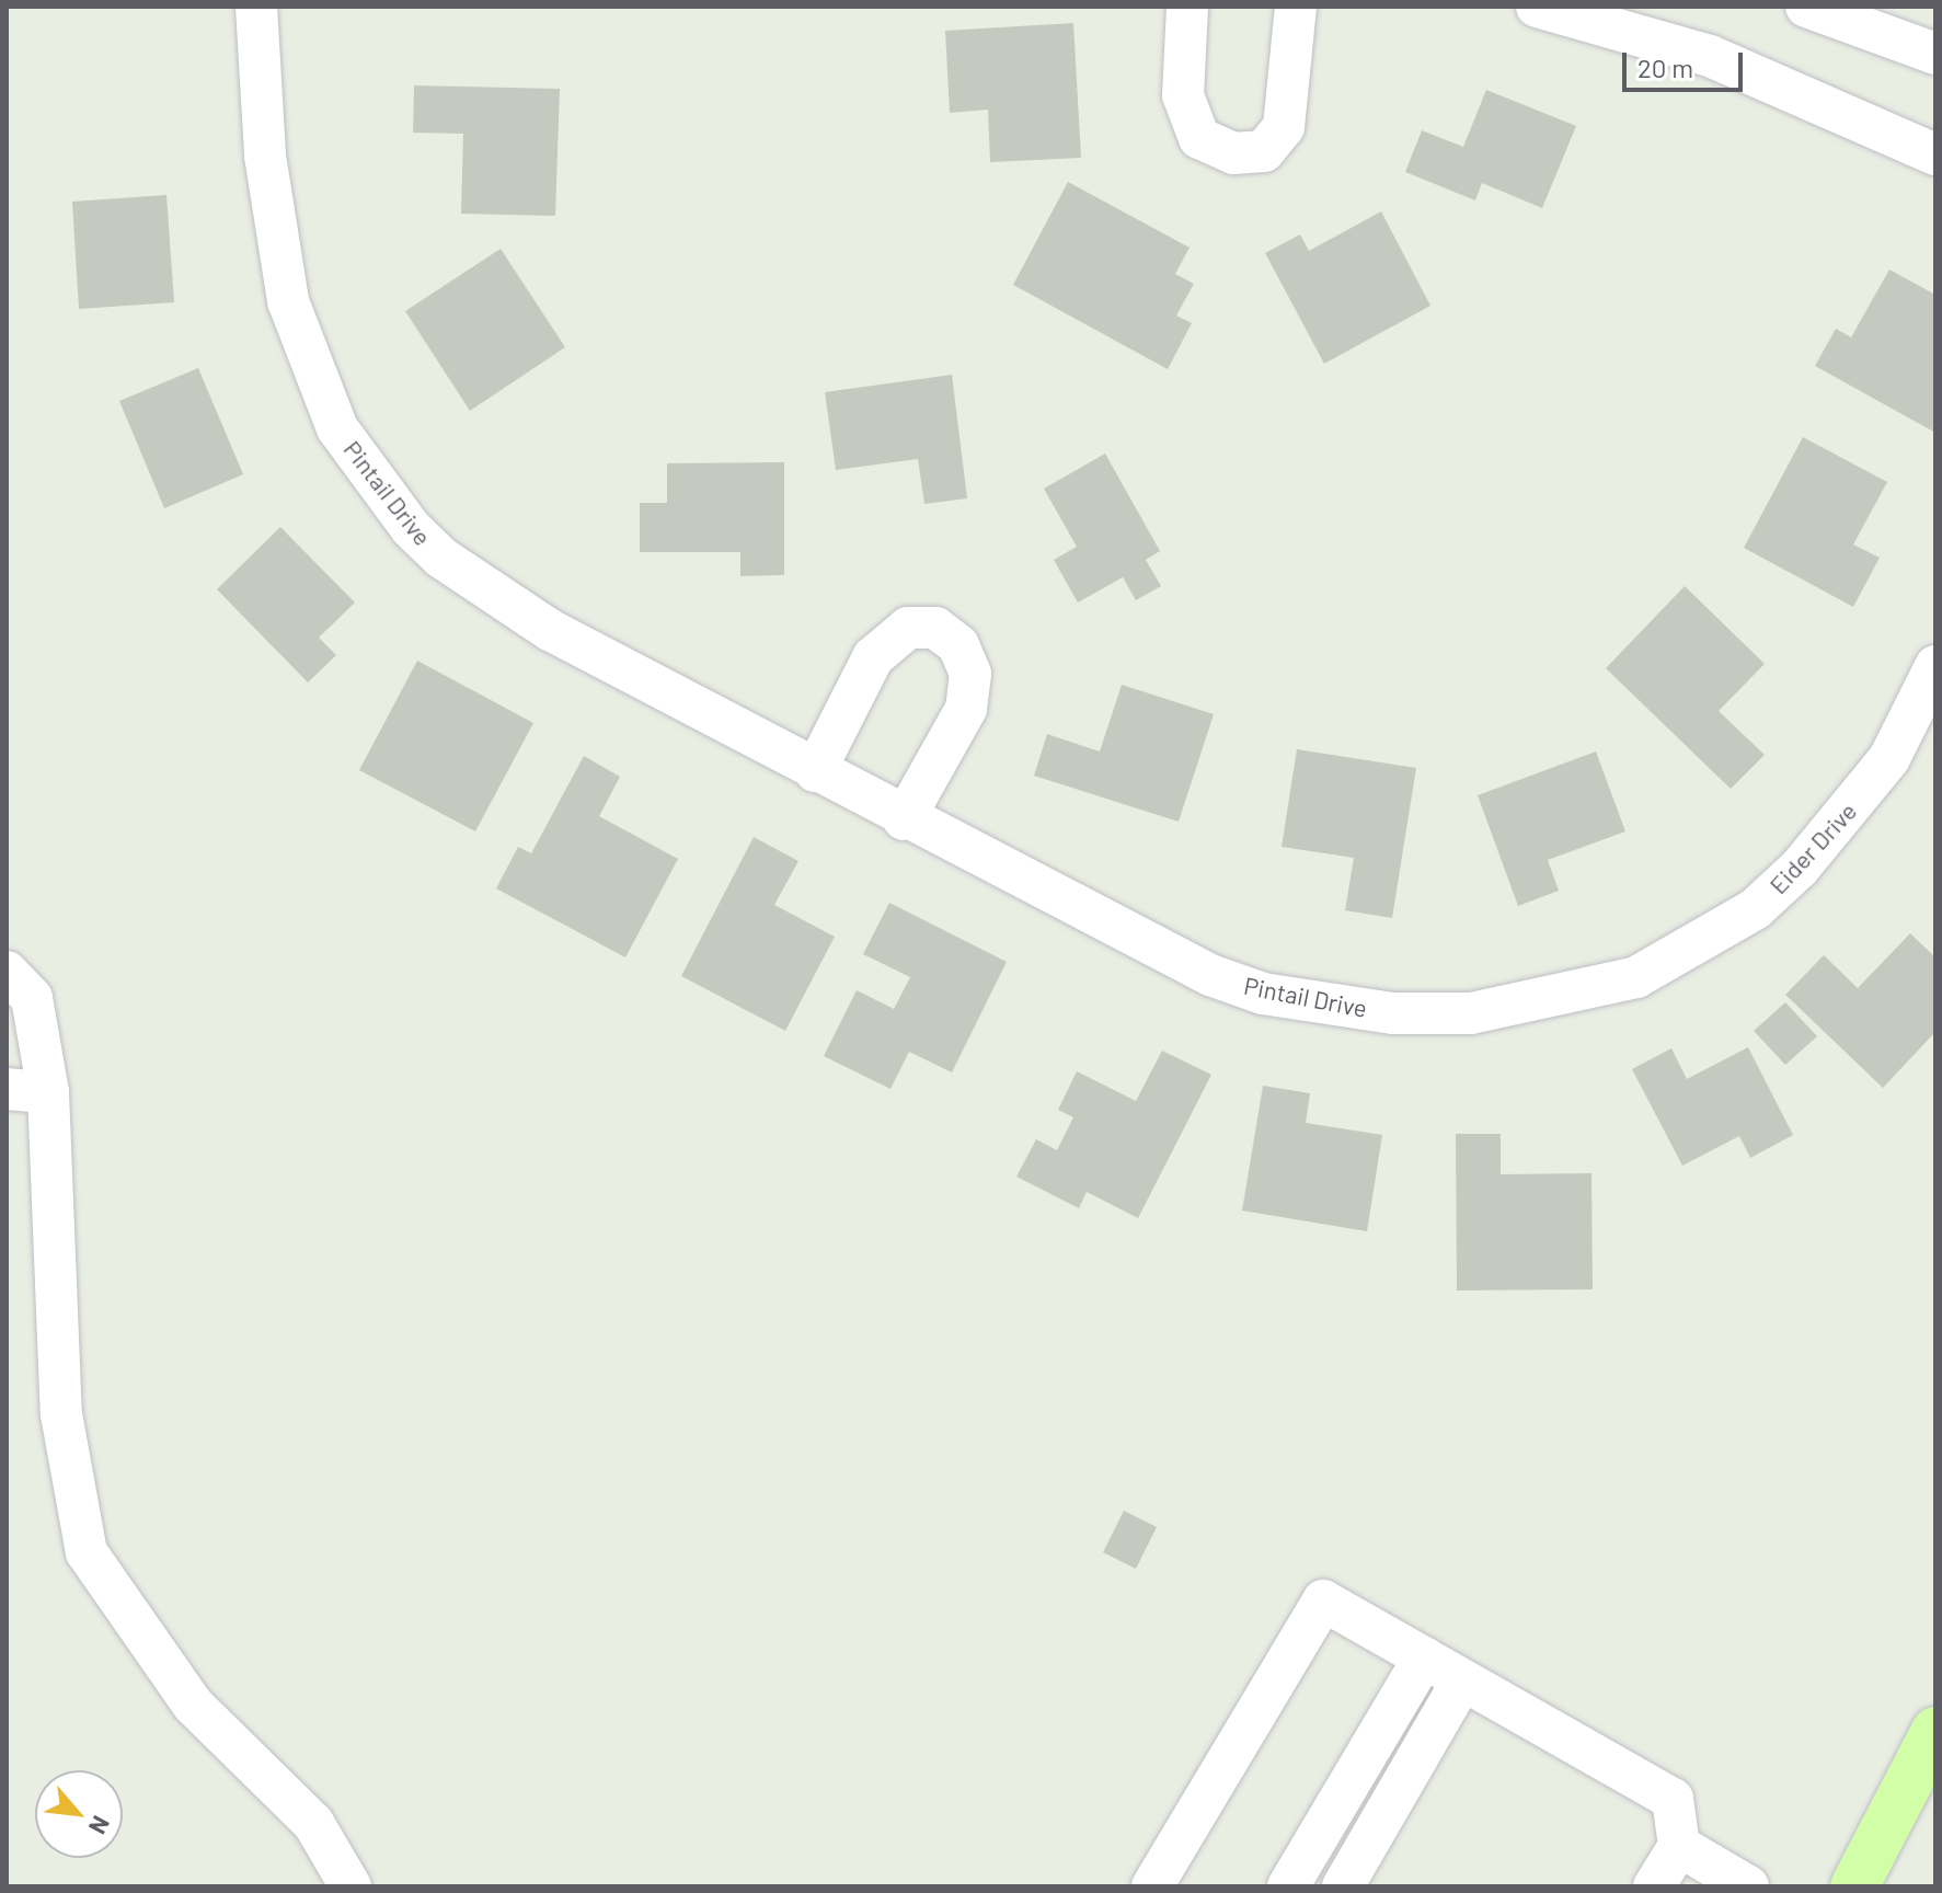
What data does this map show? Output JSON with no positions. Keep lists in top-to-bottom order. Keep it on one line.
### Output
{"streets":{"street":["Pintail Drive","Eider Drive"]},"crossings":[["Pintail Drive","Eider Drive"]],"scale_bar":"20 m","north":"bottom right"}
